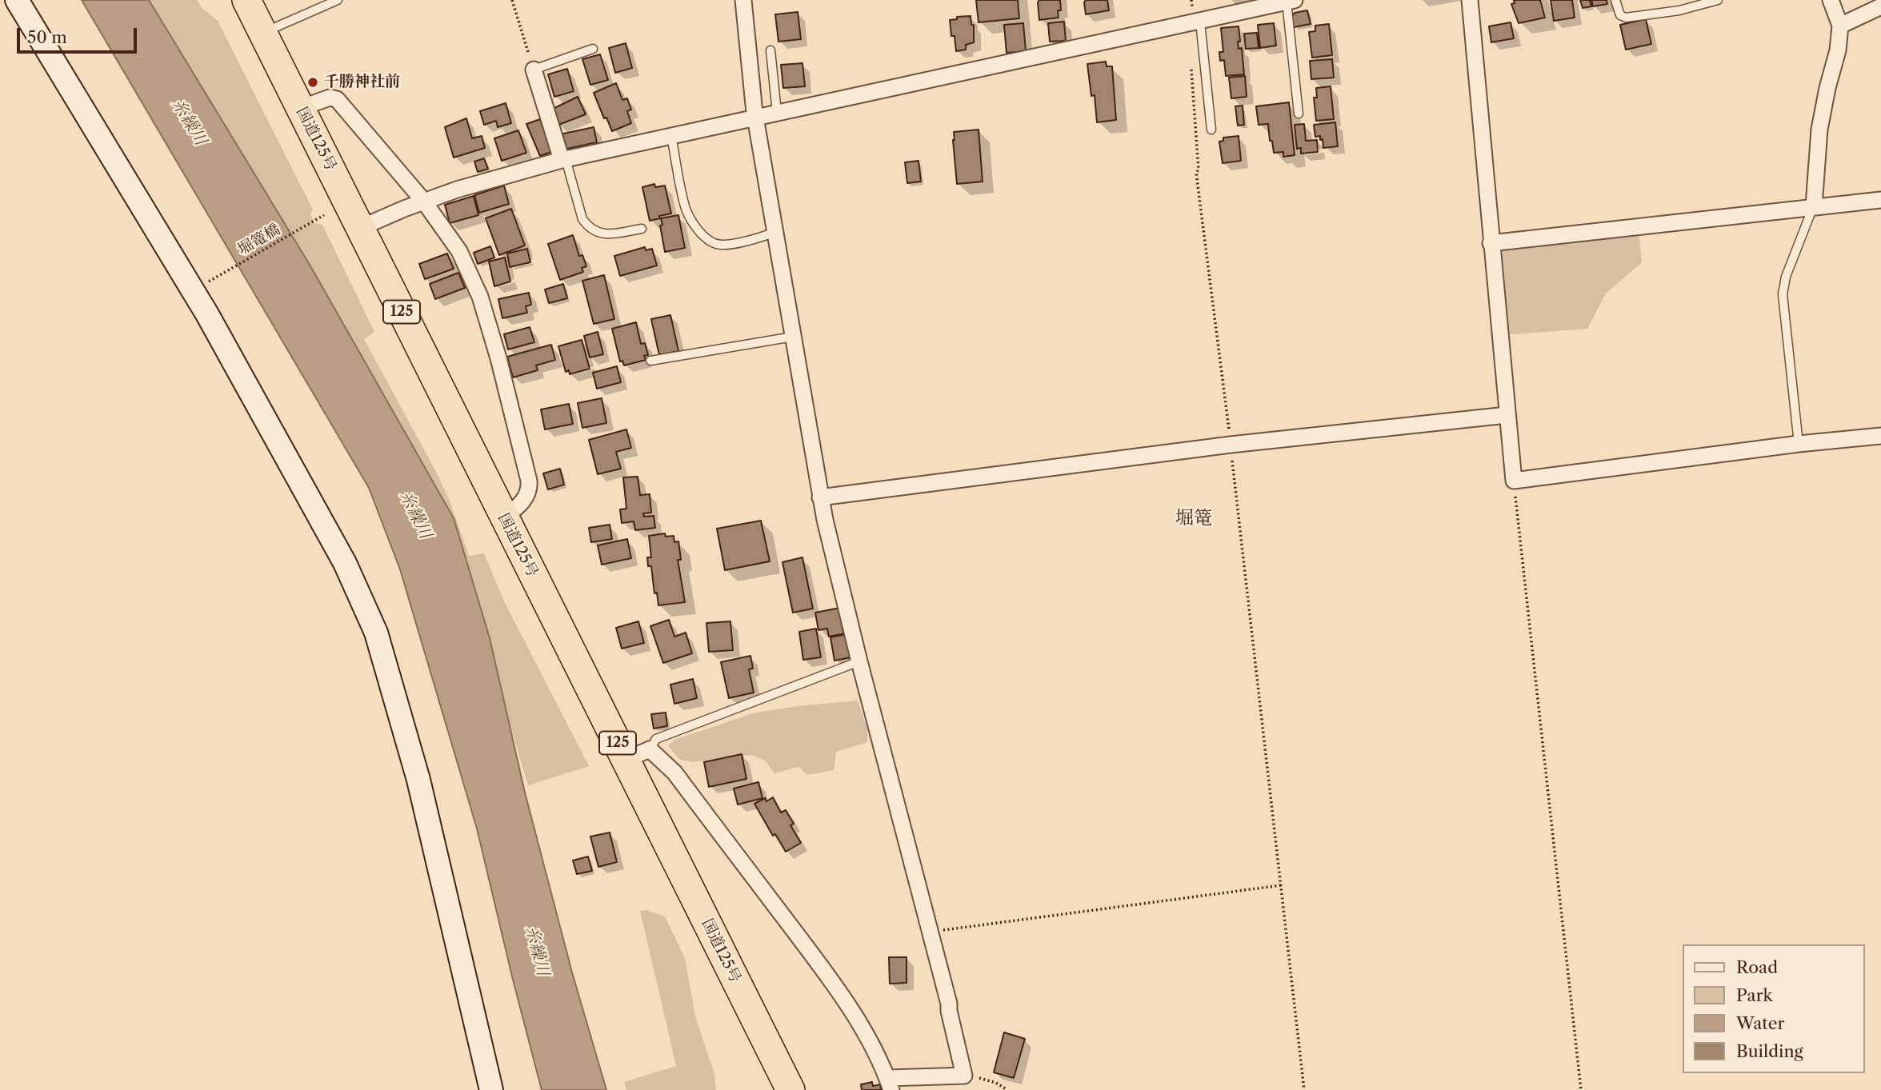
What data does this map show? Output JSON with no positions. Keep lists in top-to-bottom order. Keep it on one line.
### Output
{"streets":{"highway":["国道125号","125"],"path":["堀篭橋"]},"districts":["堀篭"],"water":["糸繰川"],"places":["千勝神社前"],"legend":["Road","Park","Water","Building"],"scale_bar":"50 m"}
